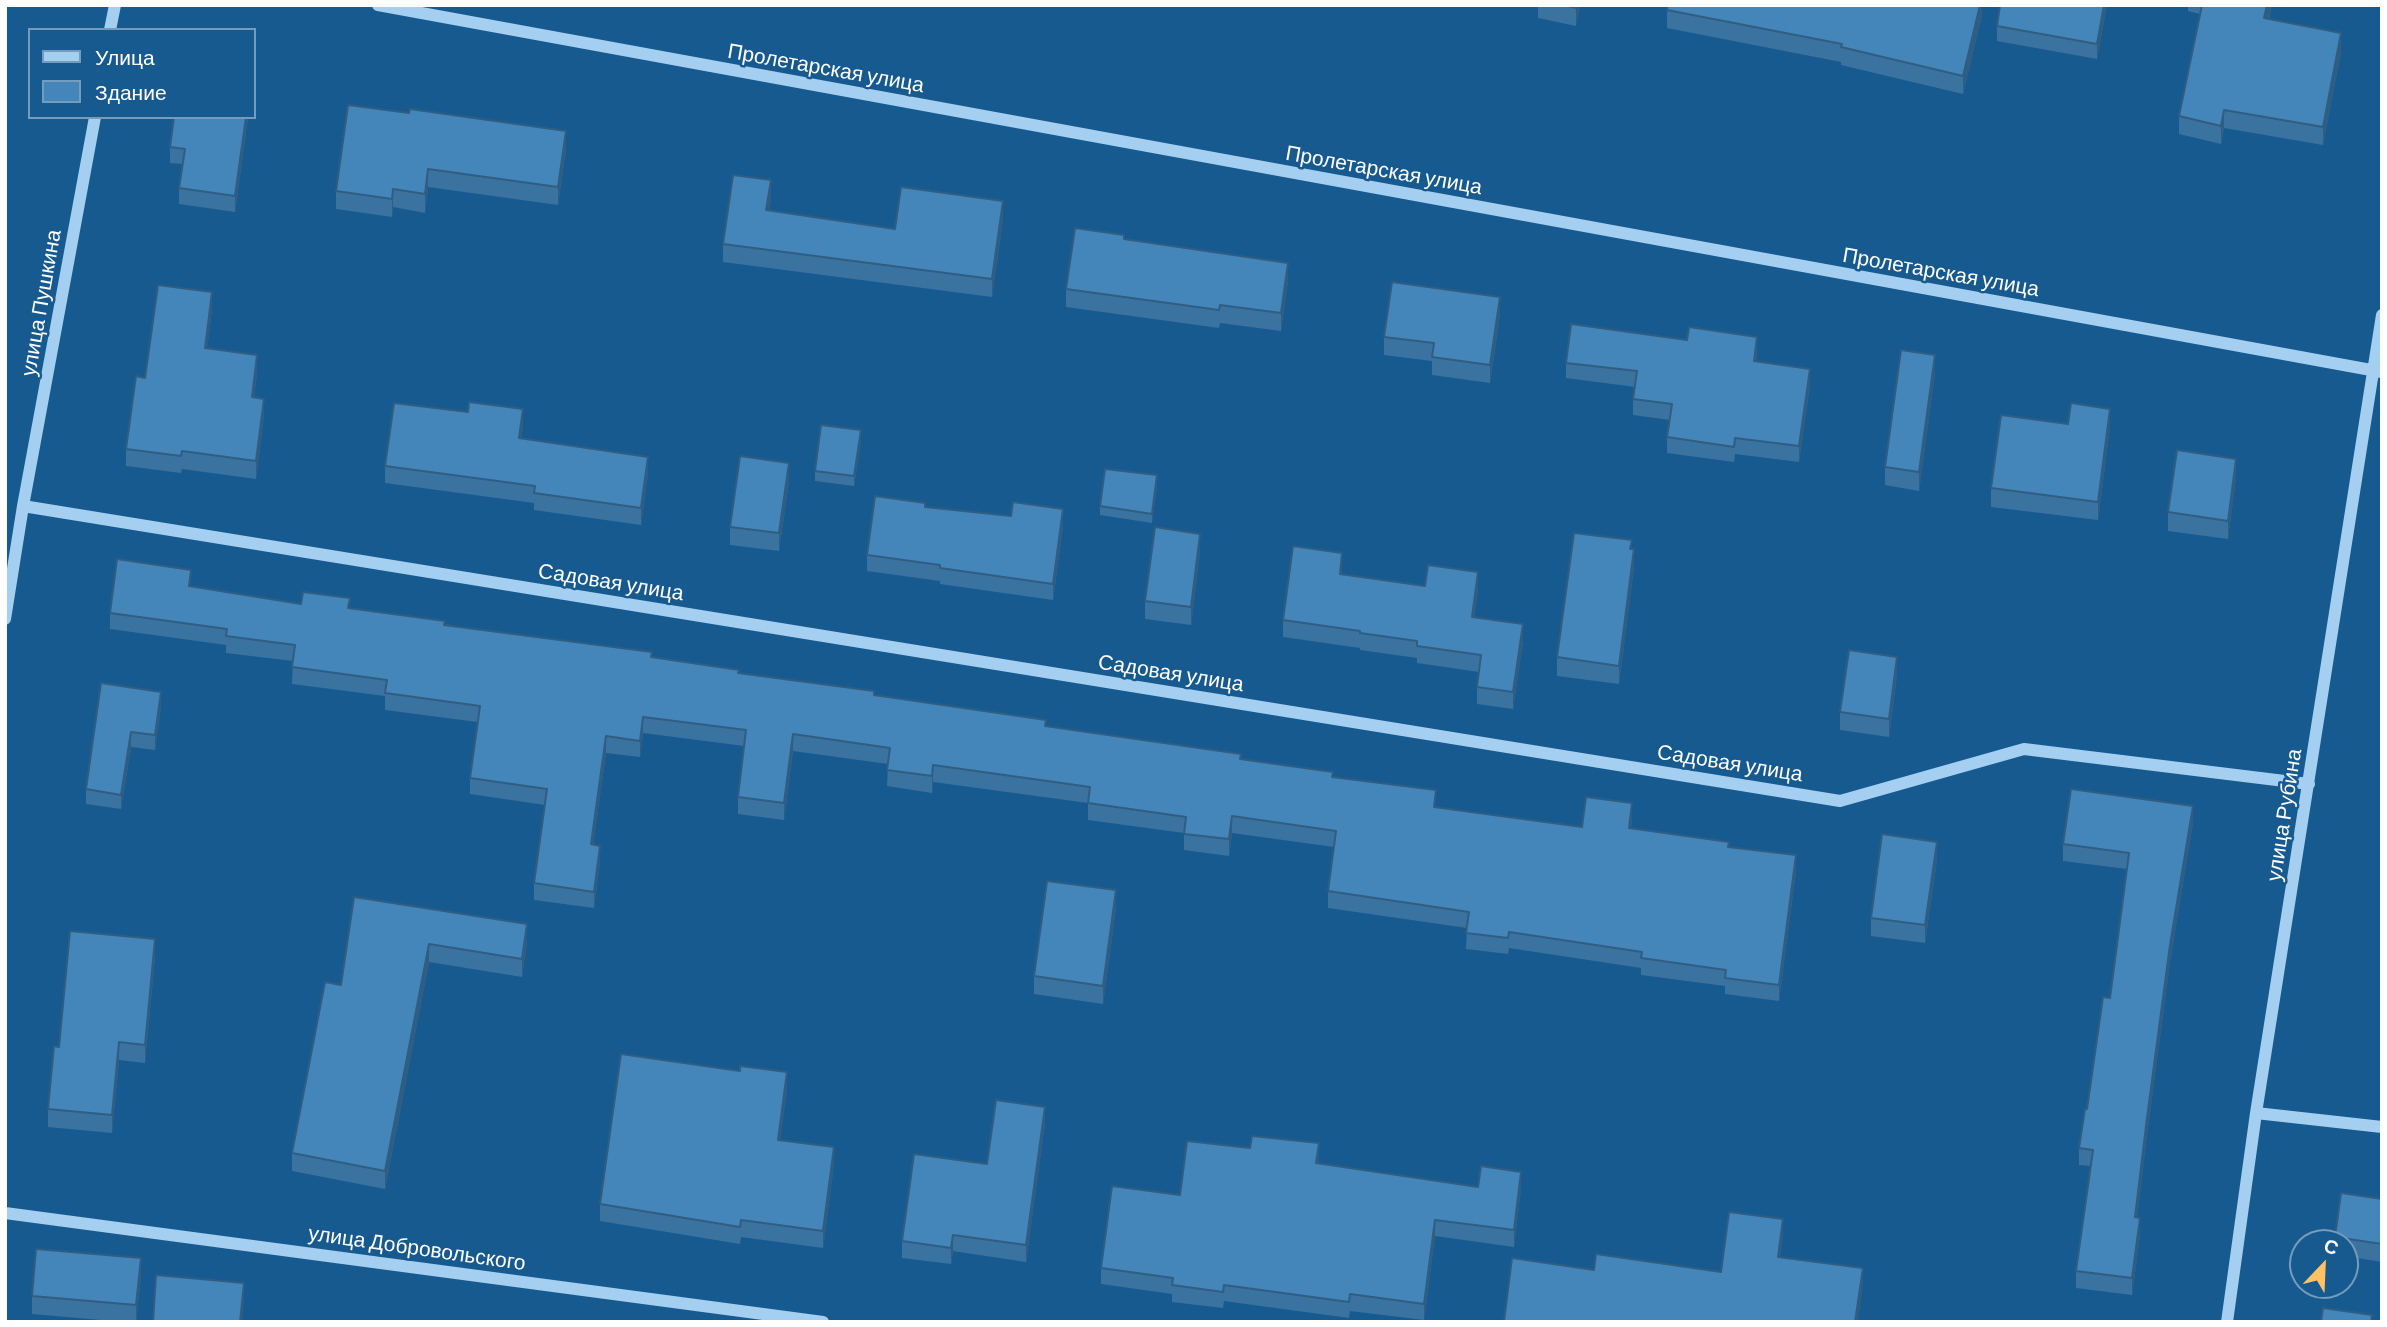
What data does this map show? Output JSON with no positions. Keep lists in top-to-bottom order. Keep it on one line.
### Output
{"streets":{"street":["Пролетарская улица","улица Пушкина","Садовая улица","улица Рубина","улица Добровольского"]},"crossings":[["Пролетарская улица","улица Рубина"],["улица Пушкина","Садовая улица"],["Садовая улица","улица Рубина"]],"legend":["Улица","Здание"],"north":"top right"}
